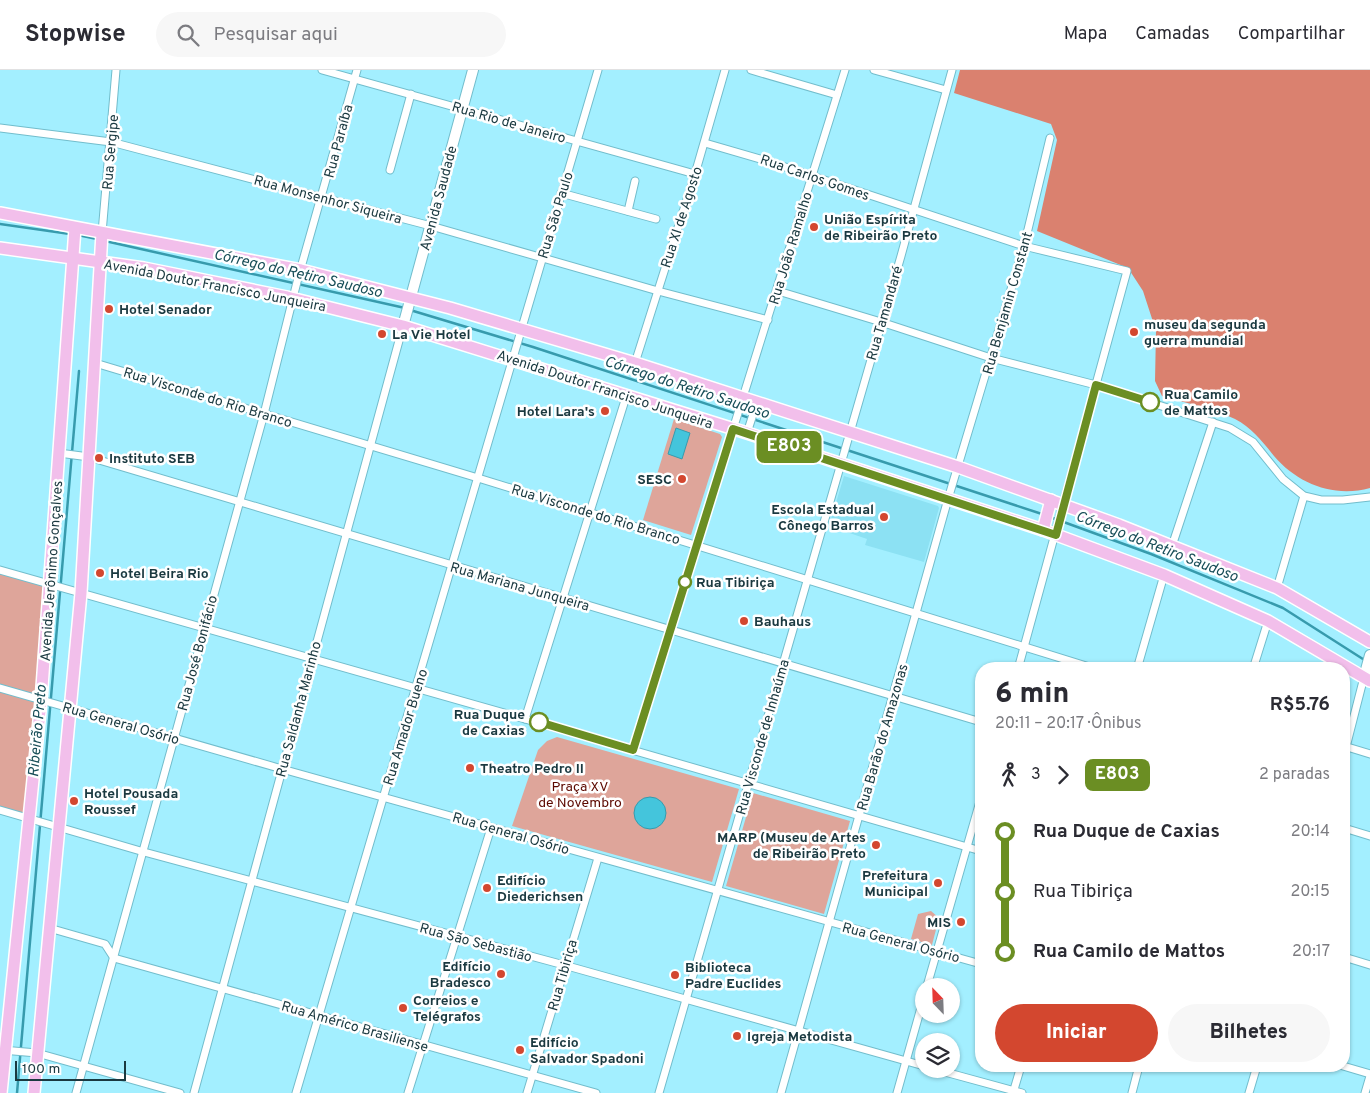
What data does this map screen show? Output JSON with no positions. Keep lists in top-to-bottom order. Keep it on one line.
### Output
{"streets":{"main road":["Avenida Doutor Francisco Junqueira","Avenida Jerônimo Gonçalves"],"street":["Rua Rio de Janeiro","Rua Paraíba","Rua Sergipe","Rua Carlos Gomes","Avenida Saudade","Rua Monsenhor Siqueira","Rua São Paulo","Rua XI de Agosto","Rua João Ramalho","Rua Benjamin Constant","Rua Tamandaré","Rua Visconde do Rio Branco","Rua Mariana Junqueira","Rua José Bonifácio","Rua Saldanha Marinho","Rua General Osório","Rua Amador Bueno","Rua Visconde de Inhaúma","Rua Barão do Amazonas","Rua São Sebastião","Rua Tibiriça","Rua Américo Brasiliense"]},"crossings":[["Rua Rio de Janeiro","Rua Paraíba"],["Rua Rio de Janeiro","Avenida Saudade"],["Rua Rio de Janeiro","Rua São Paulo"],["Rua Rio de Janeiro","Rua XI de Agosto"],["Rua Paraíba","Rua Monsenhor Siqueira"],["Rua Paraíba","Rua José Bonifácio"],["Rua Sergipe","Rua Monsenhor Siqueira"],["Rua Carlos Gomes","Rua XI de Agosto"],["Rua Carlos Gomes","Rua João Ramalho"],["Rua Carlos Gomes","Rua Benjamin Constant"],["Rua Carlos Gomes","Rua Tamandaré"],["Avenida Saudade","Rua Monsenhor Siqueira"],["Avenida Saudade","Avenida Doutor Francisco Junqueira"],["Avenida Saudade","Rua Saldanha Marinho"],["Rua Monsenhor Siqueira","Rua São Paulo"],["Rua Monsenhor Siqueira","Rua XI de Agosto"],["Rua Monsenhor Siqueira","Rua João Ramalho"],["Rua São Paulo","Avenida Doutor Francisco Junqueira"],["Rua São Paulo","Rua Amador Bueno"],["Avenida Doutor Francisco Junqueira","Avenida Jerônimo Gonçalves"],["Avenida Doutor Francisco Junqueira","Rua José Bonifácio"],["Avenida Doutor Francisco Junqueira","Rua Saldanha Marinho"],["Avenida Doutor Francisco Junqueira","Rua Amador Bueno"],["Avenida Doutor Francisco Junqueira","Rua Visconde de Inhaúma"],["Avenida Doutor Francisco Junqueira","Rua Barão do Amazonas"],["Rua Benjamin Constant","Rua Barão do Amazonas"],["Rua Tamandaré","Rua Visconde de Inhaúma"],["Rua Visconde do Rio Branco","Rua José Bonifácio"],["Rua Visconde do Rio Branco","Rua Saldanha Marinho"],["Rua Visconde do Rio Branco","Rua Amador Bueno"],["Rua Visconde do Rio Branco","Rua Visconde de Inhaúma"],["Rua Visconde do Rio Branco","Rua Barão do Amazonas"],["Avenida Jerônimo Gonçalves","Rua Mariana Junqueira"],["Avenida Jerônimo Gonçalves","Rua General Osório"],["Avenida Jerônimo Gonçalves","Rua São Sebastião"],["Rua Mariana Junqueira","Rua José Bonifácio"],["Rua Mariana Junqueira","Rua Saldanha Marinho"],["Rua Mariana Junqueira","Rua Amador Bueno"],["Rua Mariana Junqueira","Rua Visconde de Inhaúma"],["Rua Mariana Junqueira","Rua Barão do Amazonas"],["Rua José Bonifácio","Rua General Osório"],["Rua José Bonifácio","Rua São Sebastião"],["Rua José Bonifácio","Rua Américo Brasiliense"],["Rua Saldanha Marinho","Rua General Osório"],["Rua Saldanha Marinho","Rua São Sebastião"],["Rua Saldanha Marinho","Rua Américo Brasiliense"],["Rua General Osório","Rua Amador Bueno"],["Rua General Osório","Rua Visconde de Inhaúma"],["Rua General Osório","Rua Barão do Amazonas"],["Rua General Osório","Rua Tibiriça"],["Rua Amador Bueno","Rua São Sebastião"],["Rua Amador Bueno","Rua Américo Brasiliense"],["Rua Visconde de Inhaúma","Rua São Sebastião"],["Rua Barão do Amazonas","Rua São Sebastião"],["Rua São Sebastião","Rua Tibiriça"],["Rua Tibiriça","Rua Américo Brasiliense"]],"water":["Córrego do Retiro Saudoso","Ribeirão Preto"],"parks":["Praça XV de Novembro"],"places":["União Espírita de Ribeirão Preto","Hotel Senador","museu da segunda guerra mundial","La Vie Hotel","Rua Camilo de Mattos","Hotel Lara's","Instituto SEB","SESC","Escola Estadual Cônego Barros","Hotel Beira Rio","Rua Tibiriça","Bauhaus","Rua Duque de Caxias","Theatro Pedro II","Hotel Pousada Roussef","MARP (Museu de Artes de Ribeirão Preto","Prefeitura Municipal","Edifício Diederichsen","MIS","Edifício Bradesco","Biblioteca Padre Euclides","Correios e Telégrafos","Igreja Metodista","Edifício Salvador Spadoni"],"lines":["bus line E803"],"scale_bar":"100 m","north":"top left","page":{"header":"Stopwise","search":"Pesquisar aqui","nav":["Mapa","Camadas","Compartilhar"],"on_map":"E803","heading":["6 min","20:11 – 20:17 · Ônibus","R$5.76"],"legs":["3","E803","2 paradas"],"list":[{"name":"Rua Duque de Caxias","value":"20:14"},{"name":"Rua Tibiriça","value":"20:15"},{"name":"Rua Camilo de Mattos","value":"20:17"}],"buttons":["Iniciar","Bilhetes"],"scale":"100 m"}}
